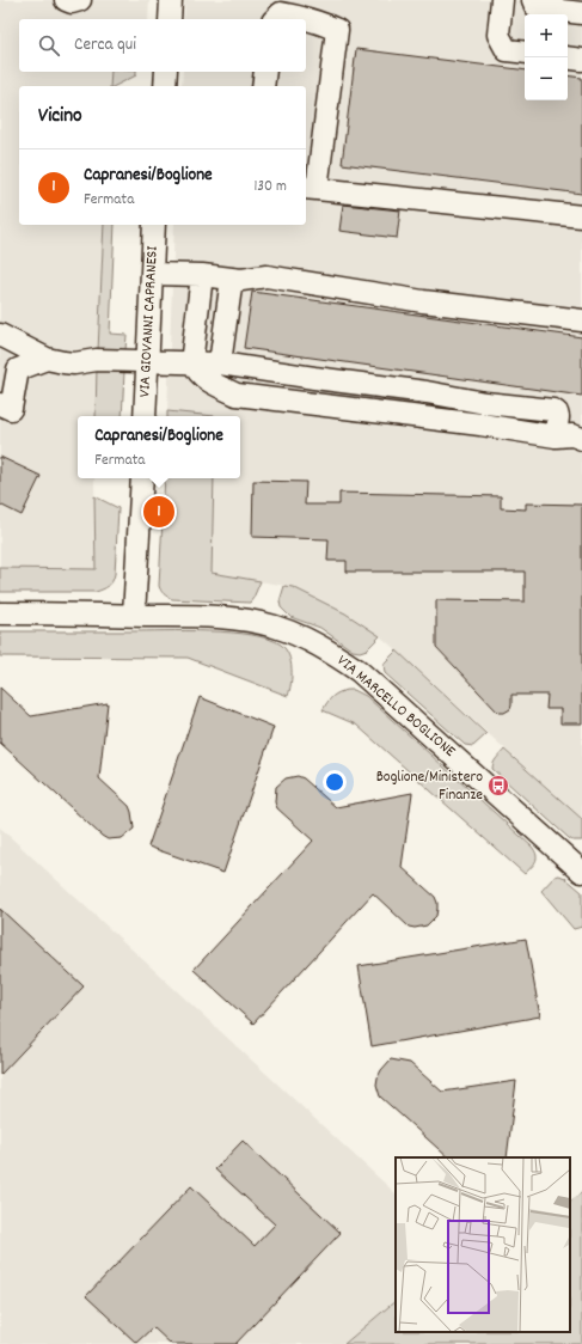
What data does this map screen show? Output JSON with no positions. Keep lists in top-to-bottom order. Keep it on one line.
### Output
{"streets":{"street":["VIA GIOVANNI CAPRANESI","VIA MARCELLO BOGLIONE"]},"places":{"bus stop":["Boglione/Ministero Finanze"]},"page":{"map_buttons":["+","−"],"search":"Cerca qui","heading":"Vicino","list":[{"mark":"1","name":"Capranesi/Boglione","note":"Fermata","value":"130 m"}],"popup":["Capranesi/Boglione","Fermata"],"pins":"1"}}
